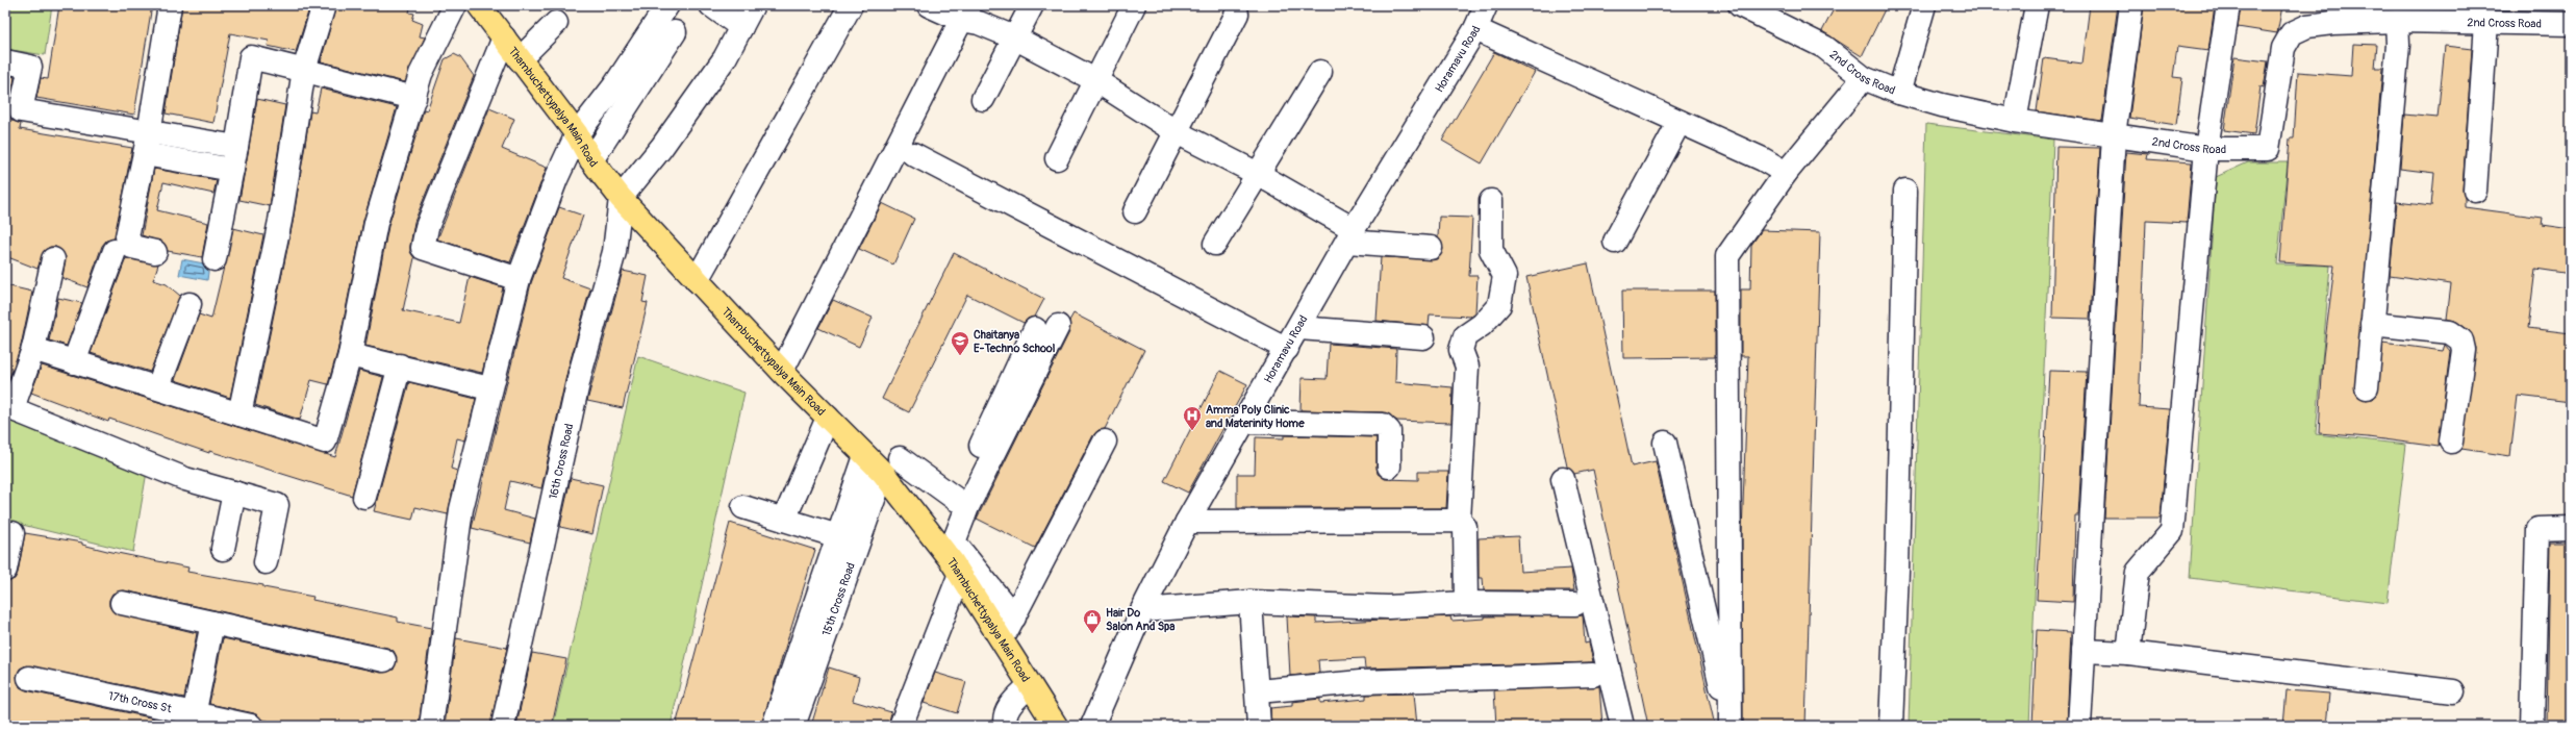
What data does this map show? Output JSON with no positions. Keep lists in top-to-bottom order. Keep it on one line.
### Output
{"streets":{"main road":["Thambuchettypalya Main Road"],"street":["2nd Cross Road","Horamavu Road","16th Cross Road","15th Cross Road","17th Cross St"]},"crossings":[["Thambuchettypalya Main Road","16th Cross Road"],["Thambuchettypalya Main Road","15th Cross Road"]],"places":{"school or university":["Chaitanya E-Techno School"],"hospital":["Amma Poly Clinic and Materinity Home"],"shop":["Hair Do Salon And Spa"]}}
